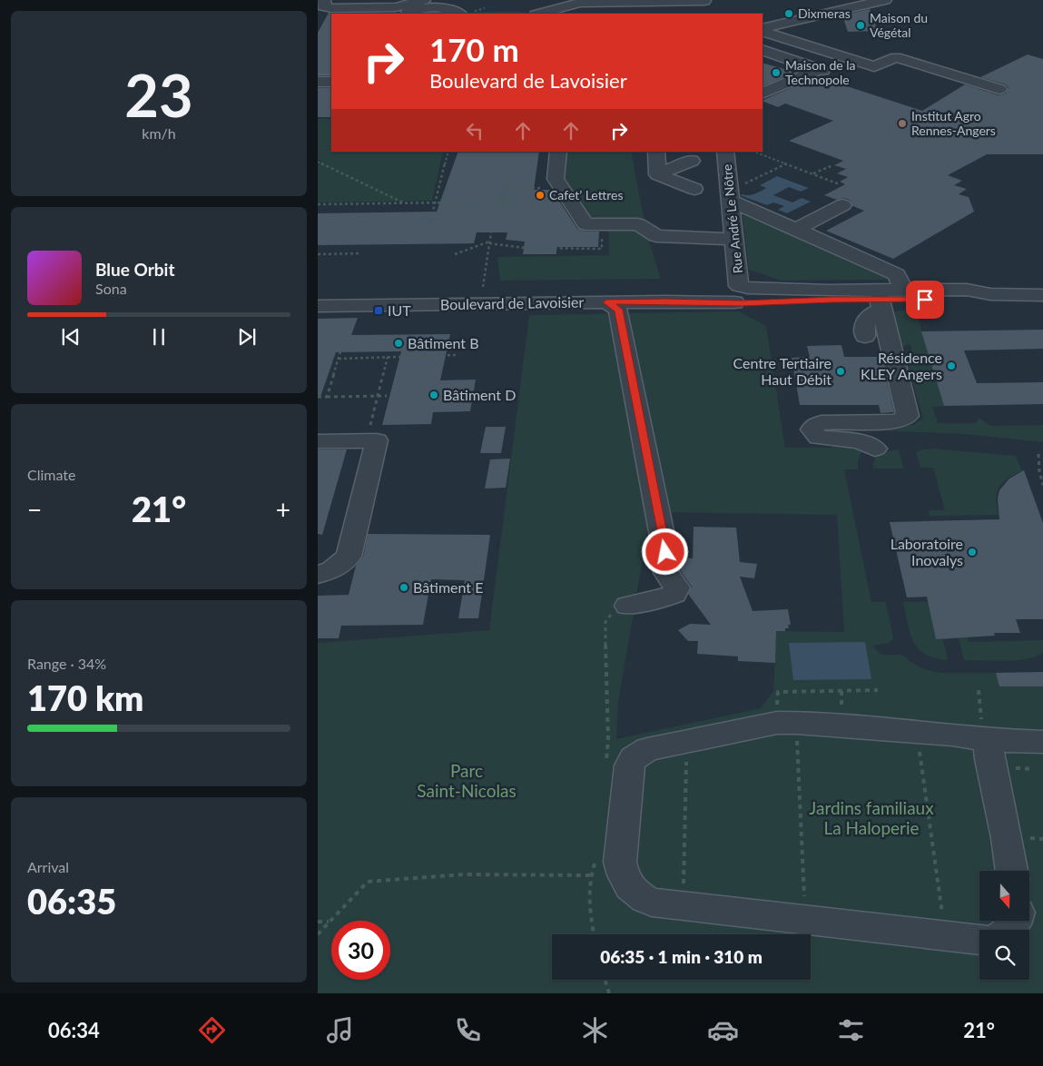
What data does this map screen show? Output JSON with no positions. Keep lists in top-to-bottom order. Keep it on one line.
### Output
{"streets":{"street":["Rue André Le Nôtre","Boulevard de Lavoisier"]},"crossings":[["Rue André Le Nôtre","Boulevard de Lavoisier"]],"parks":["Parc Saint-Nicolas","Jardins familiaux La Haloperie"],"places":{"other":["Dixmeras","Maison du Végétal","Maison de la Technopole","Institut Agro Rennes-Angers","Cafet’ Lettres","Bâtiment B","Résidence KLEY Angers","Centre Tertiaire Haut Débit","Bâtiment D","Laboratoire Inovalys","Bâtiment E"],"transit":["IUT"]},"north":"bottom","page":{"tile":[["23","km/h"],"Climate",["Range · 34%","170 km"],["Arrival","06:35"]],"turn":["170 m","Boulevard de Lavoisier"],"song":["Blue Orbit","Sona"],"heat":["−","21°","+"],"limit":"30","trip":"06:35 · 1 min · 310 m","tabs":["06:34","21°"]}}
